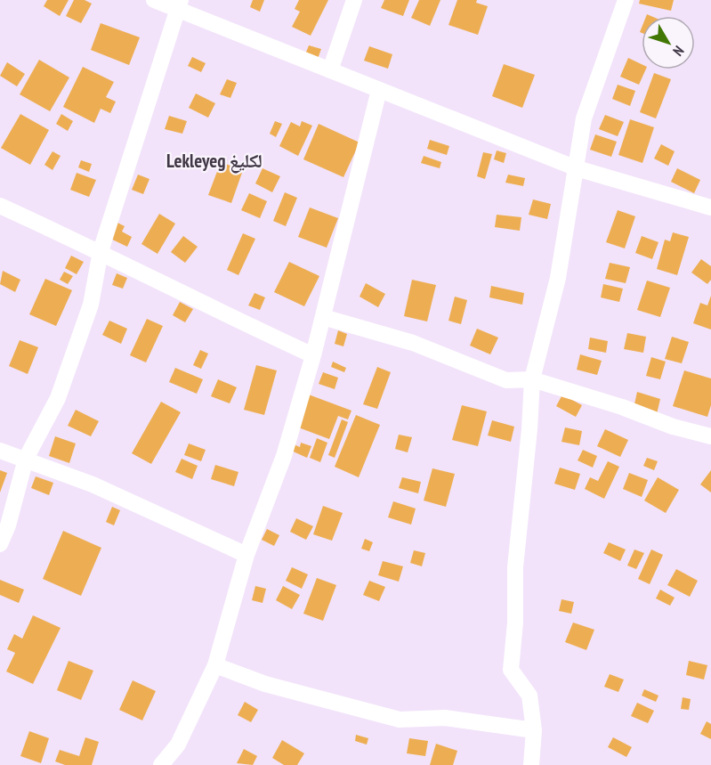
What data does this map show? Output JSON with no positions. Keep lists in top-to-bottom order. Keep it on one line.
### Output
{"districts":["Lekleyeg لكليغ"],"north":"bottom right"}
